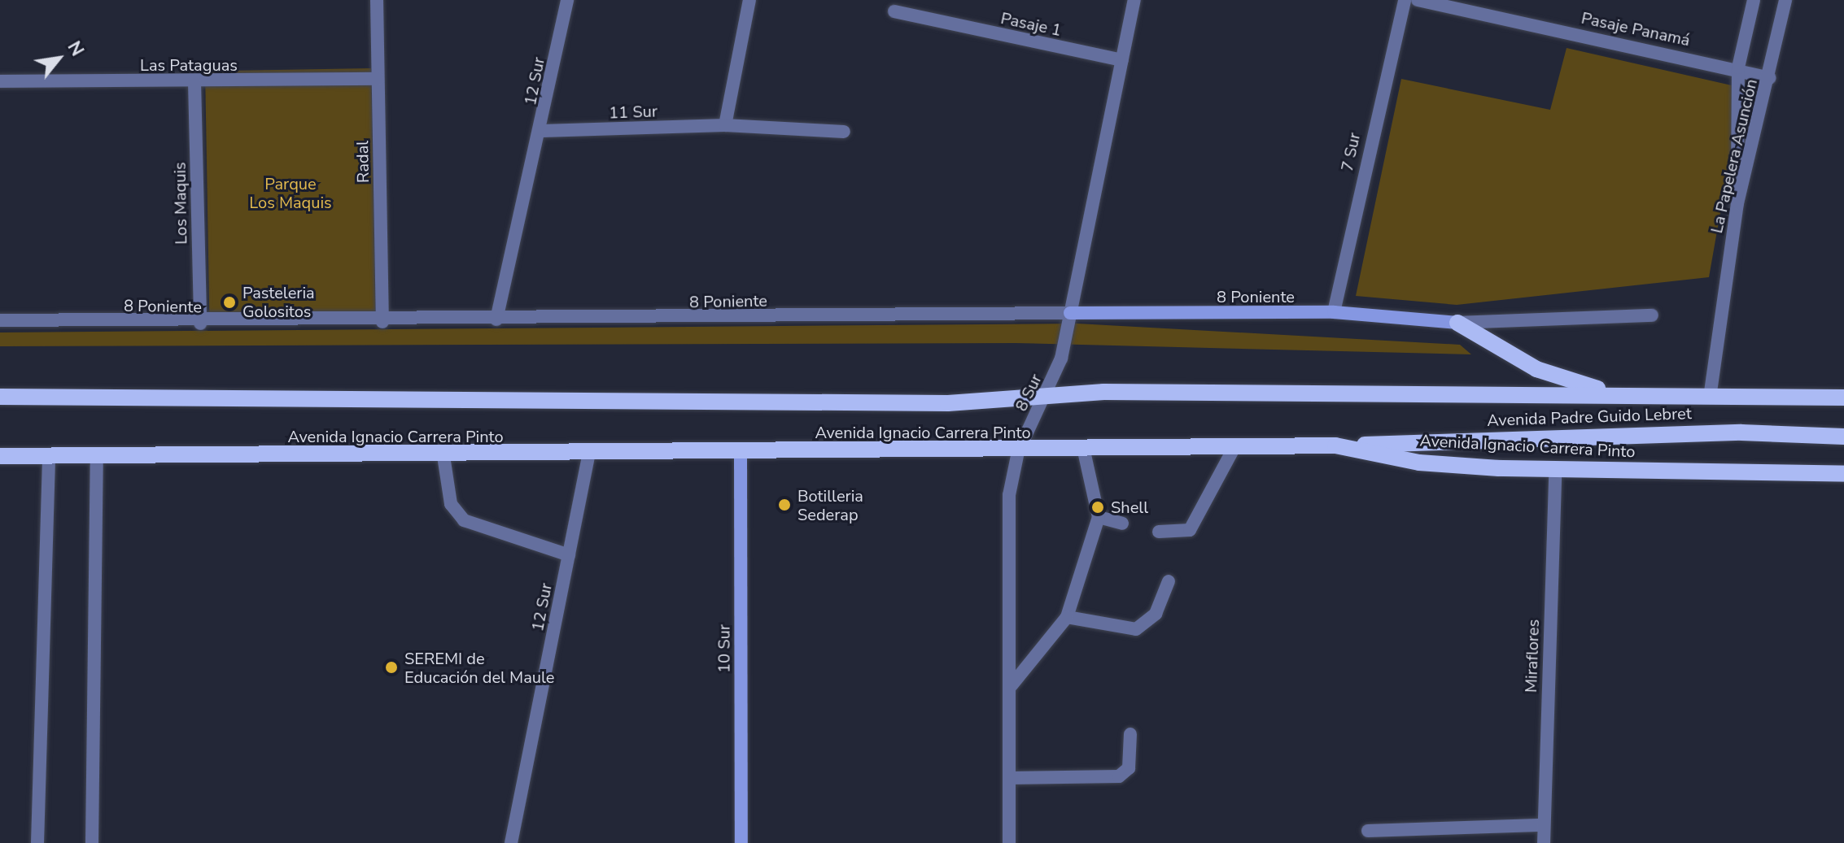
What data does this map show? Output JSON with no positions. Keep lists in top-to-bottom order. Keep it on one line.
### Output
{"streets":{"main road":["Avenida Padre Guido Lebret","Avenida Ignacio Carrera Pinto"],"street":["Pasaje 1","Pasaje Panamá","Las Pataguas","12 Sur","11 Sur","7 Sur","La Papelera Asunción","Radal","Los Maquis","8 Poniente","8 Sur","10 Sur","Miraflores"]},"crossings":[["Pasaje 1","8 Sur"],["Pasaje Panamá","La Papelera Asunción"],["Las Pataguas","Radal"],["Las Pataguas","Los Maquis"],["12 Sur","11 Sur"],["12 Sur","8 Poniente"],["12 Sur","Avenida Ignacio Carrera Pinto"],["7 Sur","8 Poniente"],["La Papelera Asunción","Avenida Ignacio Carrera Pinto"],["Radal","8 Poniente"],["Los Maquis","8 Poniente"],["8 Poniente","8 Sur"],["8 Sur","Avenida Ignacio Carrera Pinto"],["Avenida Padre Guido Lebret","Avenida Ignacio Carrera Pinto"],["Avenida Ignacio Carrera Pinto","10 Sur"],["Avenida Ignacio Carrera Pinto","Miraflores"]],"parks":["Parque Los Maquis"],"places":["Pasteleria Golositos","Botilleria Sederap","Shell","SEREMI de Educación del Maule"],"north":"top right"}
